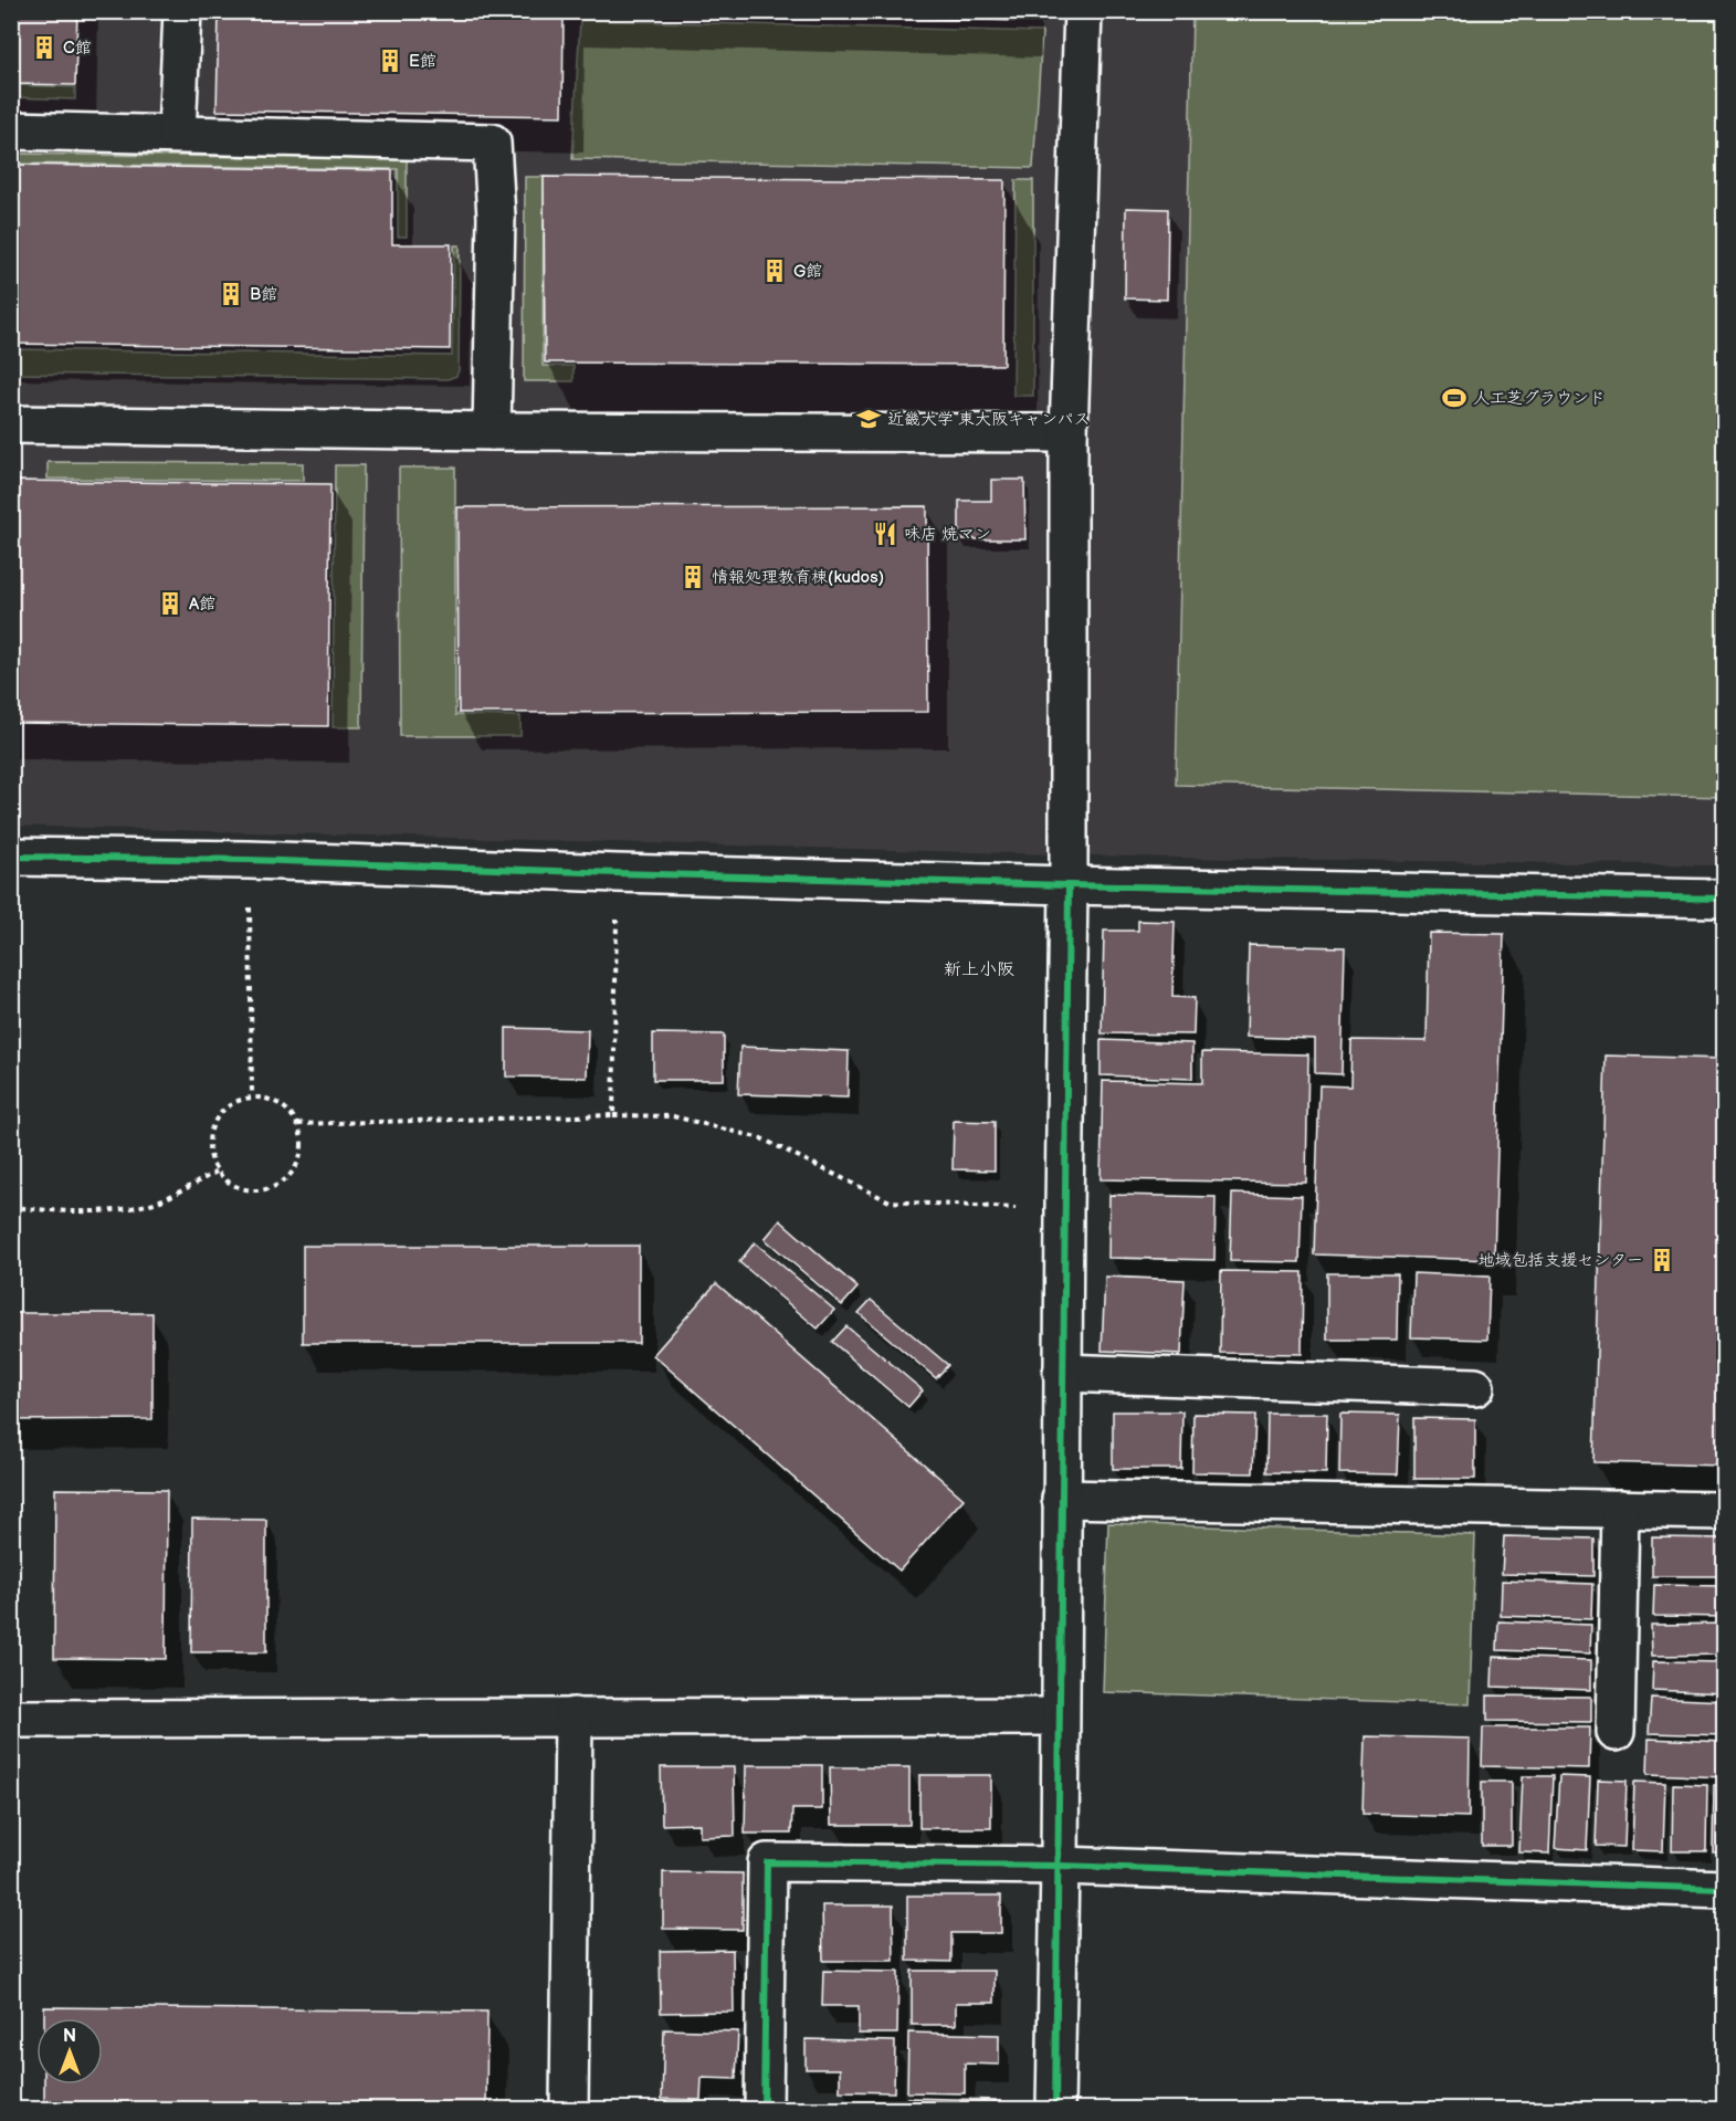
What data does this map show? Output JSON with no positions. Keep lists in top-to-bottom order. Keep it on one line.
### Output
{"districts":["新上小阪"],"places":{"building":["C館","E館","G館","B館","情報処理教育棟(kudos)","A館","地域包括支援センター"],"sports":["人工芝グラウンド"],"school or university":["近畿大学 東大阪キャンパス"],"restaurant":["味店 焼マン"]},"north":"top"}
